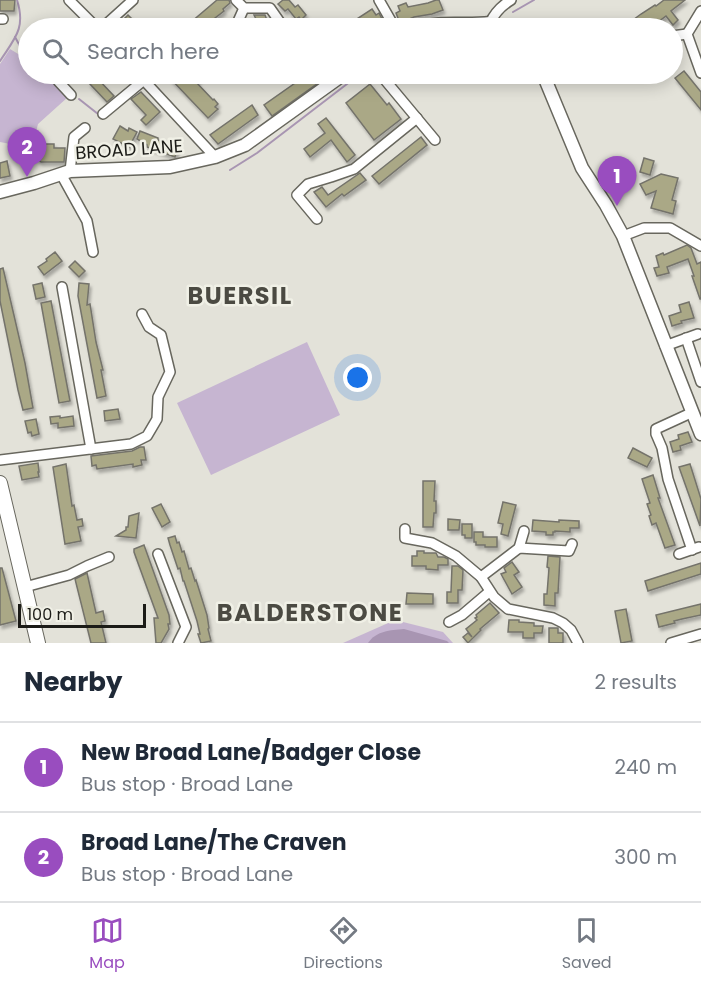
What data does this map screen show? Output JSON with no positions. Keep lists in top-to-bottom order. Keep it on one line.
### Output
{"streets":{"main road":["BROAD LANE"]},"districts":["BUERSIL","BALDERSTONE"],"scale_bar":"100 m","page":{"search":"Search here","pins":["2","1"],"scale":"100 m","heading":["Nearby","2 results"],"list":[{"mark":"1","name":"New Broad Lane/Badger Close","note":"Bus stop · Broad Lane","value":"240 m"},{"mark":"2","name":"Broad Lane/The Craven","note":"Bus stop · Broad Lane","value":"300 m"}],"nav":["Map","Directions","Saved"]}}
